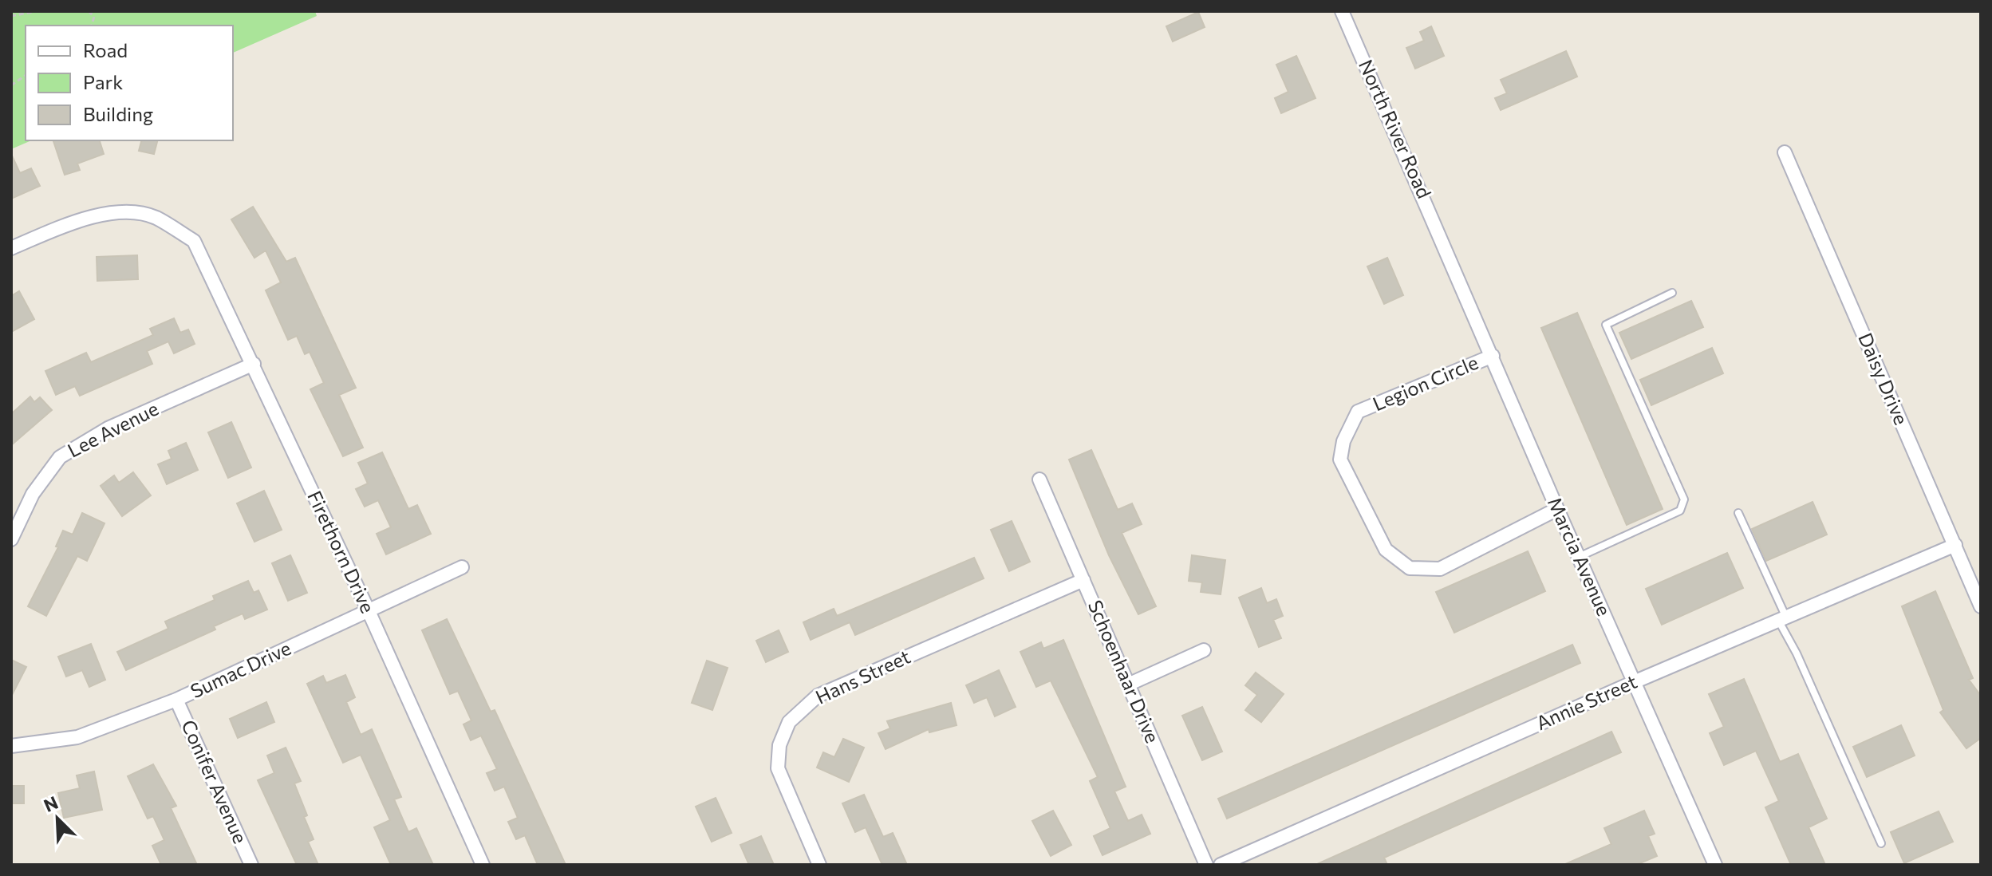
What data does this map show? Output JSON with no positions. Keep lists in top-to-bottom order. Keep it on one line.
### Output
{"streets":{"street":["North River Road","Daisy Drive","Legion Circle","Lee Avenue","Firethorn Drive","Marcia Avenue","Sumac Drive","Schoenhaar Drive","Hans Street","Annie Street","Conifer Avenue"]},"crossings":[["North River Road","Marcia Avenue"],["Daisy Drive","Annie Street"],["Legion Circle","Marcia Avenue"],["Lee Avenue","Firethorn Drive"],["Firethorn Drive","Sumac Drive"],["Marcia Avenue","Annie Street"],["Sumac Drive","Conifer Avenue"],["Schoenhaar Drive","Hans Street"]],"legend":["Road","Park","Building"],"north":"top left"}
